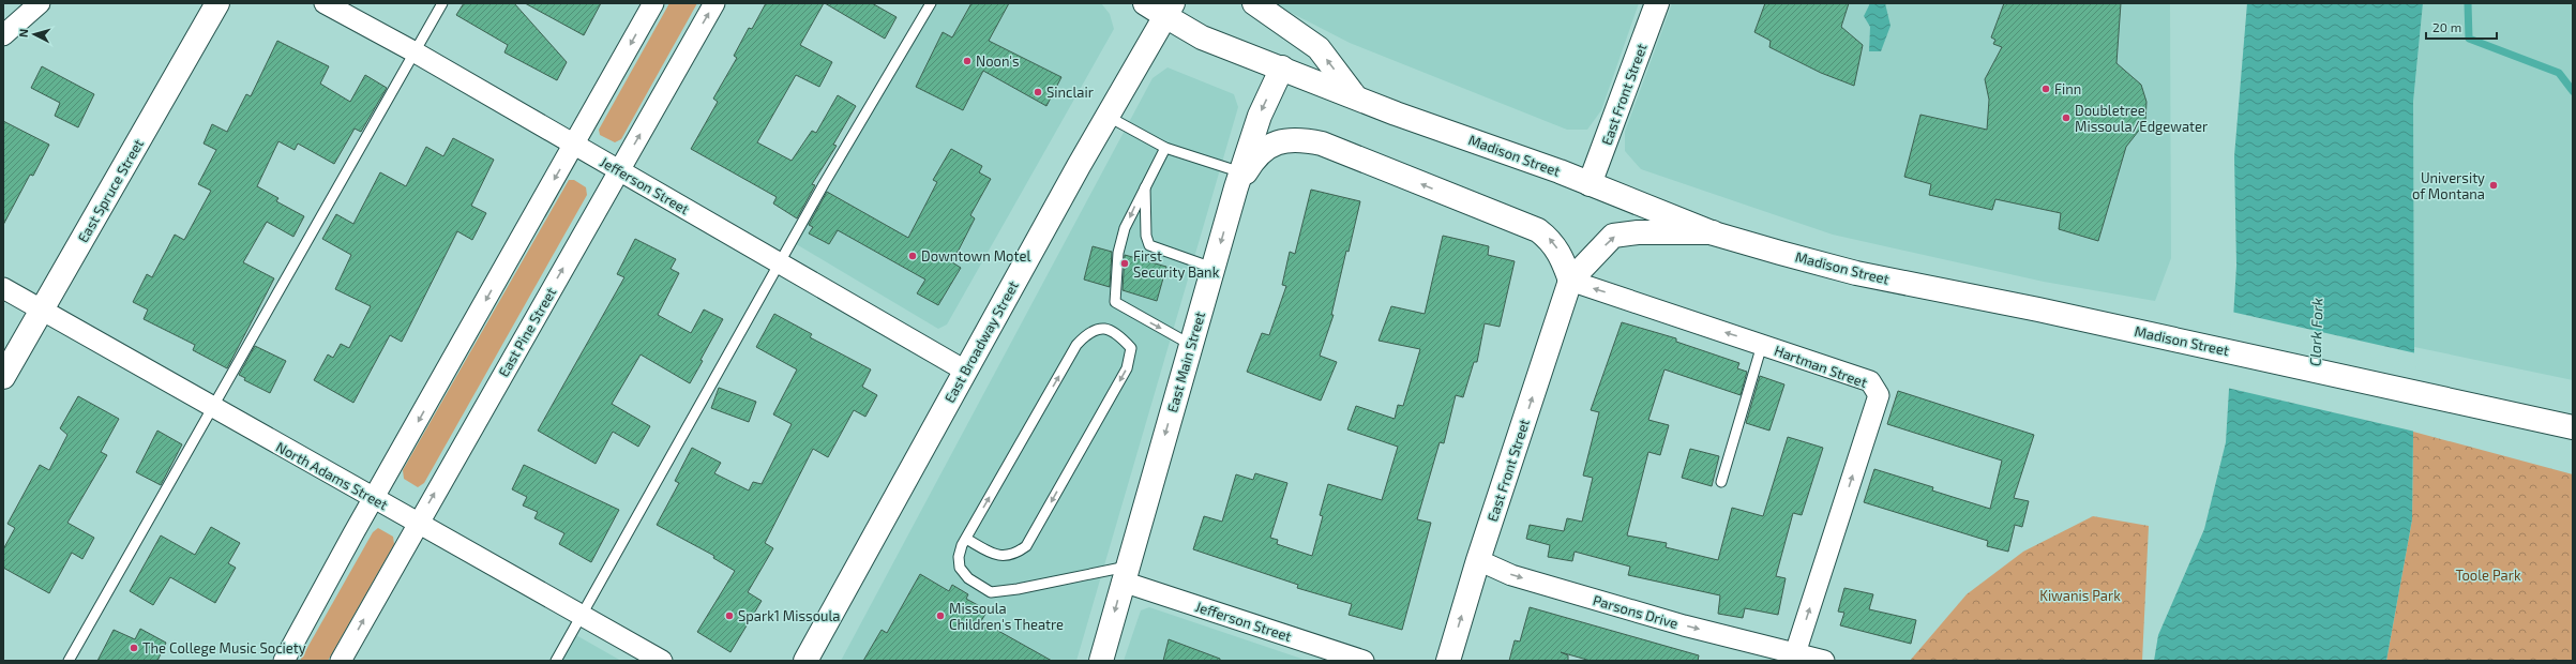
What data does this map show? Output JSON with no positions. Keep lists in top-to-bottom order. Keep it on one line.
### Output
{"streets":{"main road":["East Front Street","Madison Street","East Spruce Street","East Broadway Street","East Main Street"],"street":["Jefferson Street","East Pine Street","Hartman Street","North Adams Street","Parsons Drive"]},"crossings":[["East Front Street","Madison Street"],["East Front Street","Hartman Street"],["East Front Street","Parsons Drive"],["Madison Street","East Broadway Street"],["Madison Street","East Main Street"],["Jefferson Street","East Pine Street"],["Jefferson Street","East Broadway Street"],["Jefferson Street","East Main Street"],["East Spruce Street","North Adams Street"],["East Pine Street","North Adams Street"],["Hartman Street","Parsons Drive"]],"one_way":["East Front Street","East Main Street","Parsons Drive"],"water":["Clark Fork"],"parks":["Toole Park","Kiwanis Park"],"places":["Noon's","Finn","Sinclair","Doubletree Missoula/Edgewater","University of Montana","Downtown Motel","First Security Bank","Spark1 Missoula","Missoula Children's Theatre","The College Music Society"],"scale_bar":"20 m","north":"left"}
